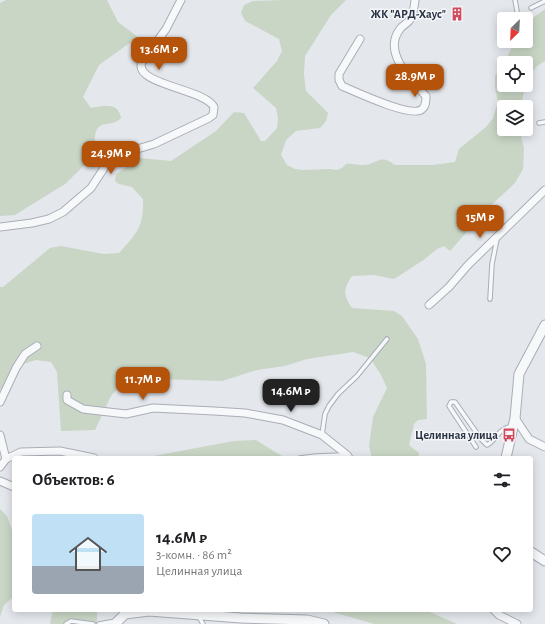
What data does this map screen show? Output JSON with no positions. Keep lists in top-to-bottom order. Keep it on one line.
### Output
{"places":{"building":["ЖК \"АРД-Хаус\""],"bus stop":["Целинная улица"]},"north":"bottom left","page":{"price":["13.6M ₽","28.9M ₽","24.9M ₽","15M ₽","11.7M ₽","14.6M ₽"],"heading":"Объектов: 6","list":[{"name":"14.6M ₽","note":"3-комн. · 86 m² · Целинная улица"}]}}
